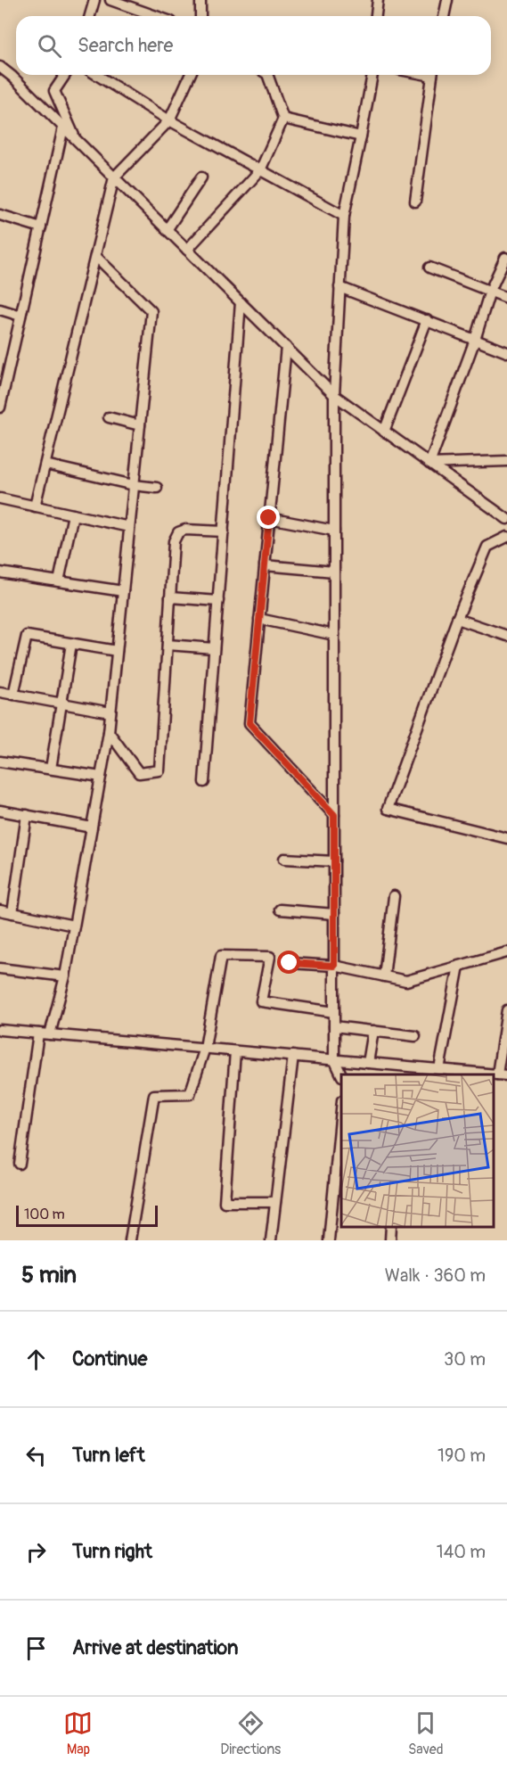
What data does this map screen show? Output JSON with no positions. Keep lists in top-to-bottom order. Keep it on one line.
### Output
{"scale_bar":"100 m","page":{"search":"Search here","scale":"100 m","heading":["5 min","Walk · 360 m"],"list":[["Continue","30 m"],["Turn left","190 m"],["Turn right","140 m"],"Arrive at destination"],"nav":["Map","Directions","Saved"]}}
